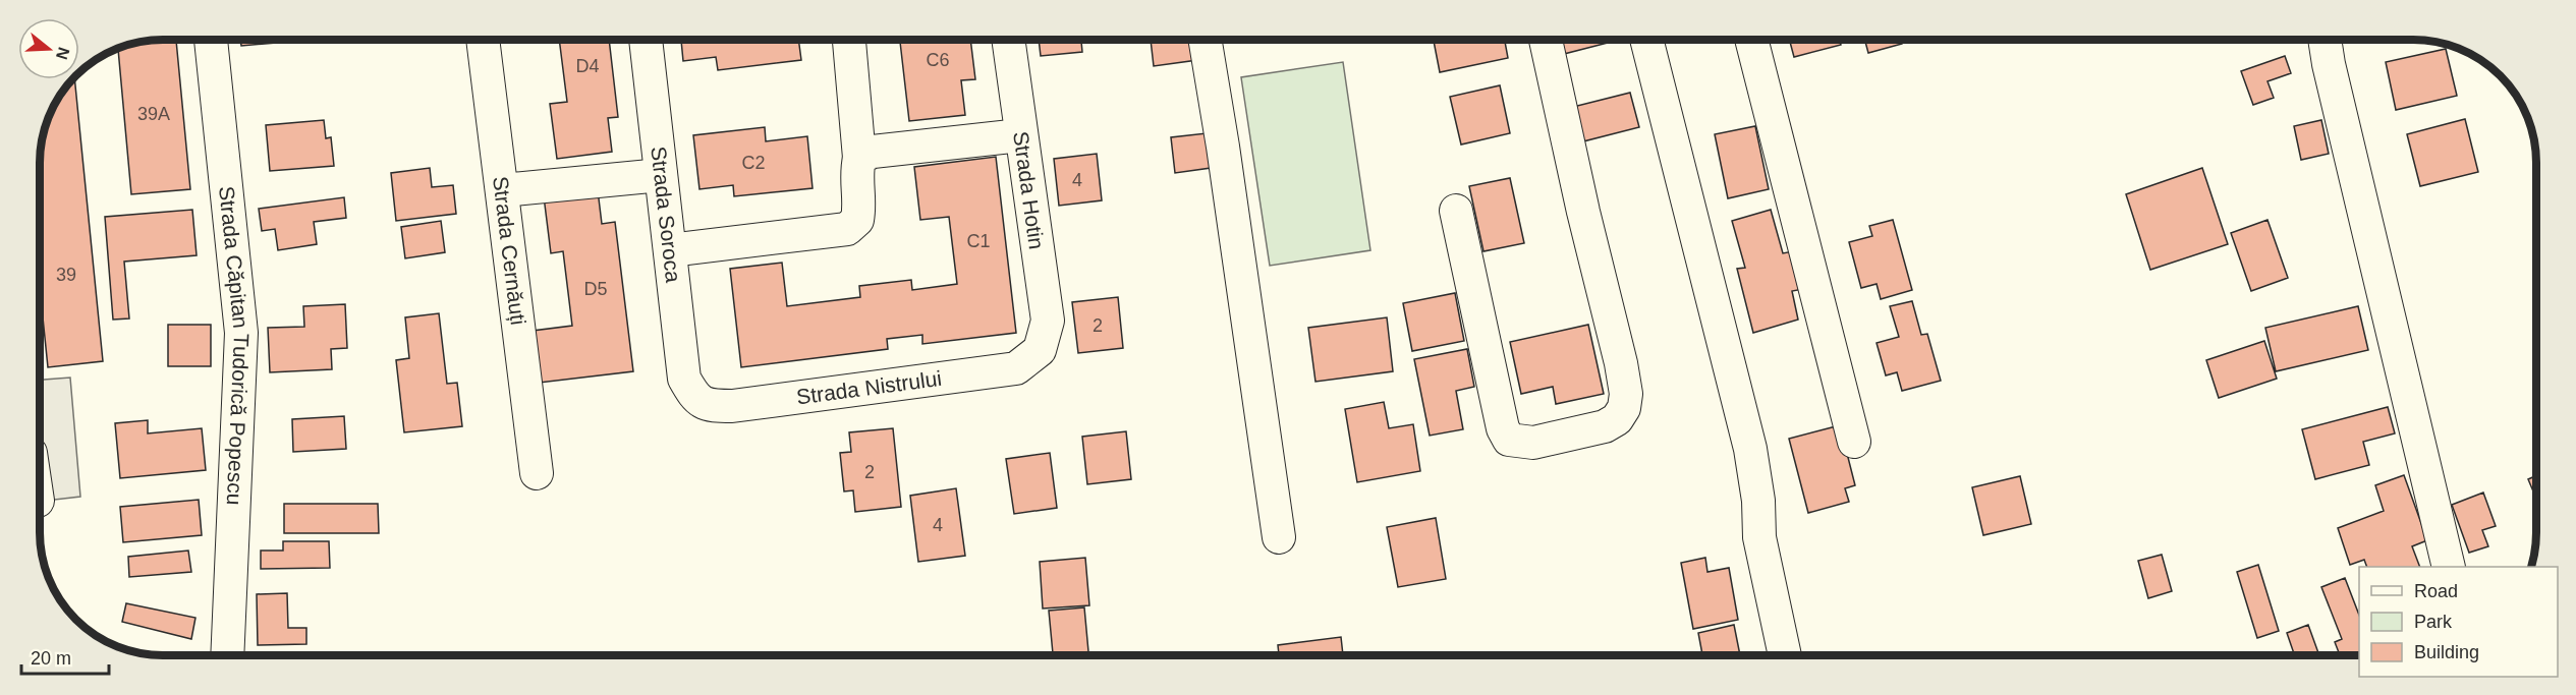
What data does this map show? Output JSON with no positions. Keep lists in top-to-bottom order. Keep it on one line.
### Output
{"streets":{"street":["Strada Hotin","Strada Soroca","Strada Cernăuți","Strada Căpitan Tudorică Popescu","Strada Nistrului"]},"crossings":[["Strada Hotin","Strada Nistrului"],["Strada Soroca","Strada Nistrului"]],"house_numbers":["C6","D4","39A","C2","4","C1","39","D5","2","2","4"],"legend":["Road","Park","Building"],"scale_bar":"20 m","north":"right"}
